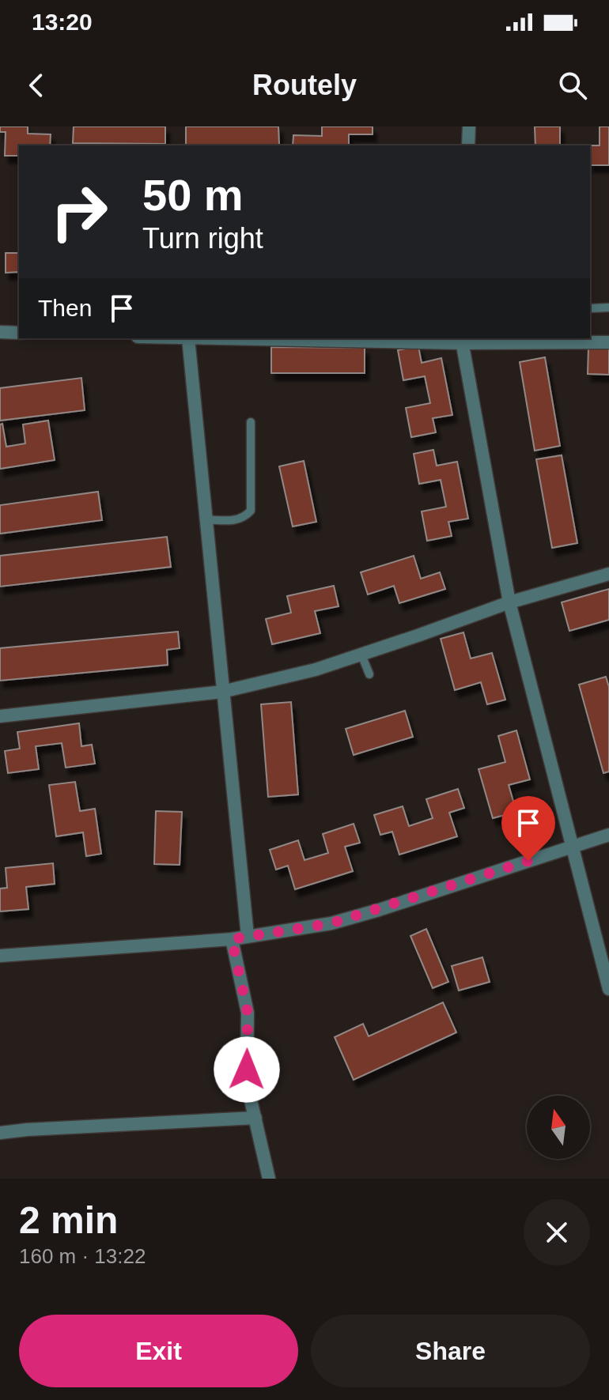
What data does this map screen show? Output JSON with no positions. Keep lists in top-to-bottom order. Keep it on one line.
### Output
{"north":"top","page":{"status":"13:20","header":"Routely","turn":["50 m","Turn right"],"then":"Then","heading":["2 min","160 m · 13:22"],"buttons":["Exit","Share"]}}
